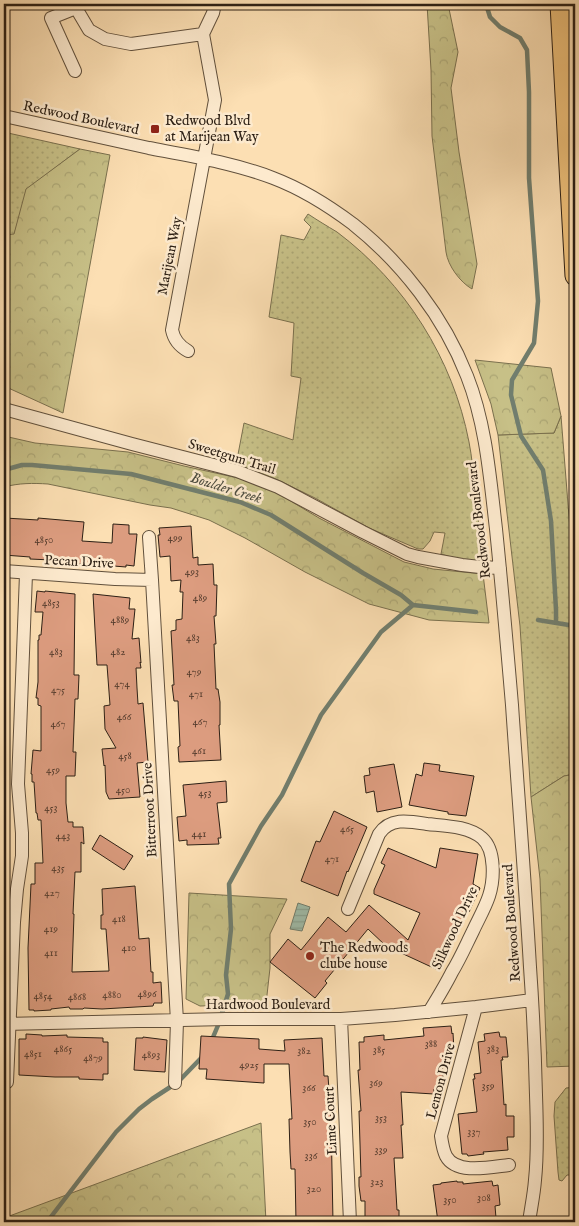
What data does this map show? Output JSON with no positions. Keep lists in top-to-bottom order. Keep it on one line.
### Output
{"streets":{"street":["Redwood Boulevard","Marijean Way","Sweetgum Trail","Pecan Drive","Bitterroot Drive","Silkwood Drive","Hardwood Boulevard","Lemon Drive","Lime Court"]},"crossings":[["Redwood Boulevard","Marijean Way"],["Redwood Boulevard","Sweetgum Trail"],["Redwood Boulevard","Hardwood Boulevard"],["Pecan Drive","Bitterroot Drive"],["Bitterroot Drive","Hardwood Boulevard"],["Silkwood Drive","Hardwood Boulevard"],["Hardwood Boulevard","Lemon Drive"],["Hardwood Boulevard","Lime Court"]],"water":["Boulder Creek"],"places":{"transit":["Redwood Blvd at Marijean Way"],"other":["The Redwoods clube house"]},"house_numbers":["499","4850","493","489","4853","4889","483","483","482","479","474","475","471","466","467","467","461","458","459","450","453","453","465","441","443","471","435","427","418","419","410","411","4896","4880","4854","4868","388","4865","383","385","382","4851","4893","4879","4925","369","359","366","353","350","337","339","336","323","320","308","350"]}
